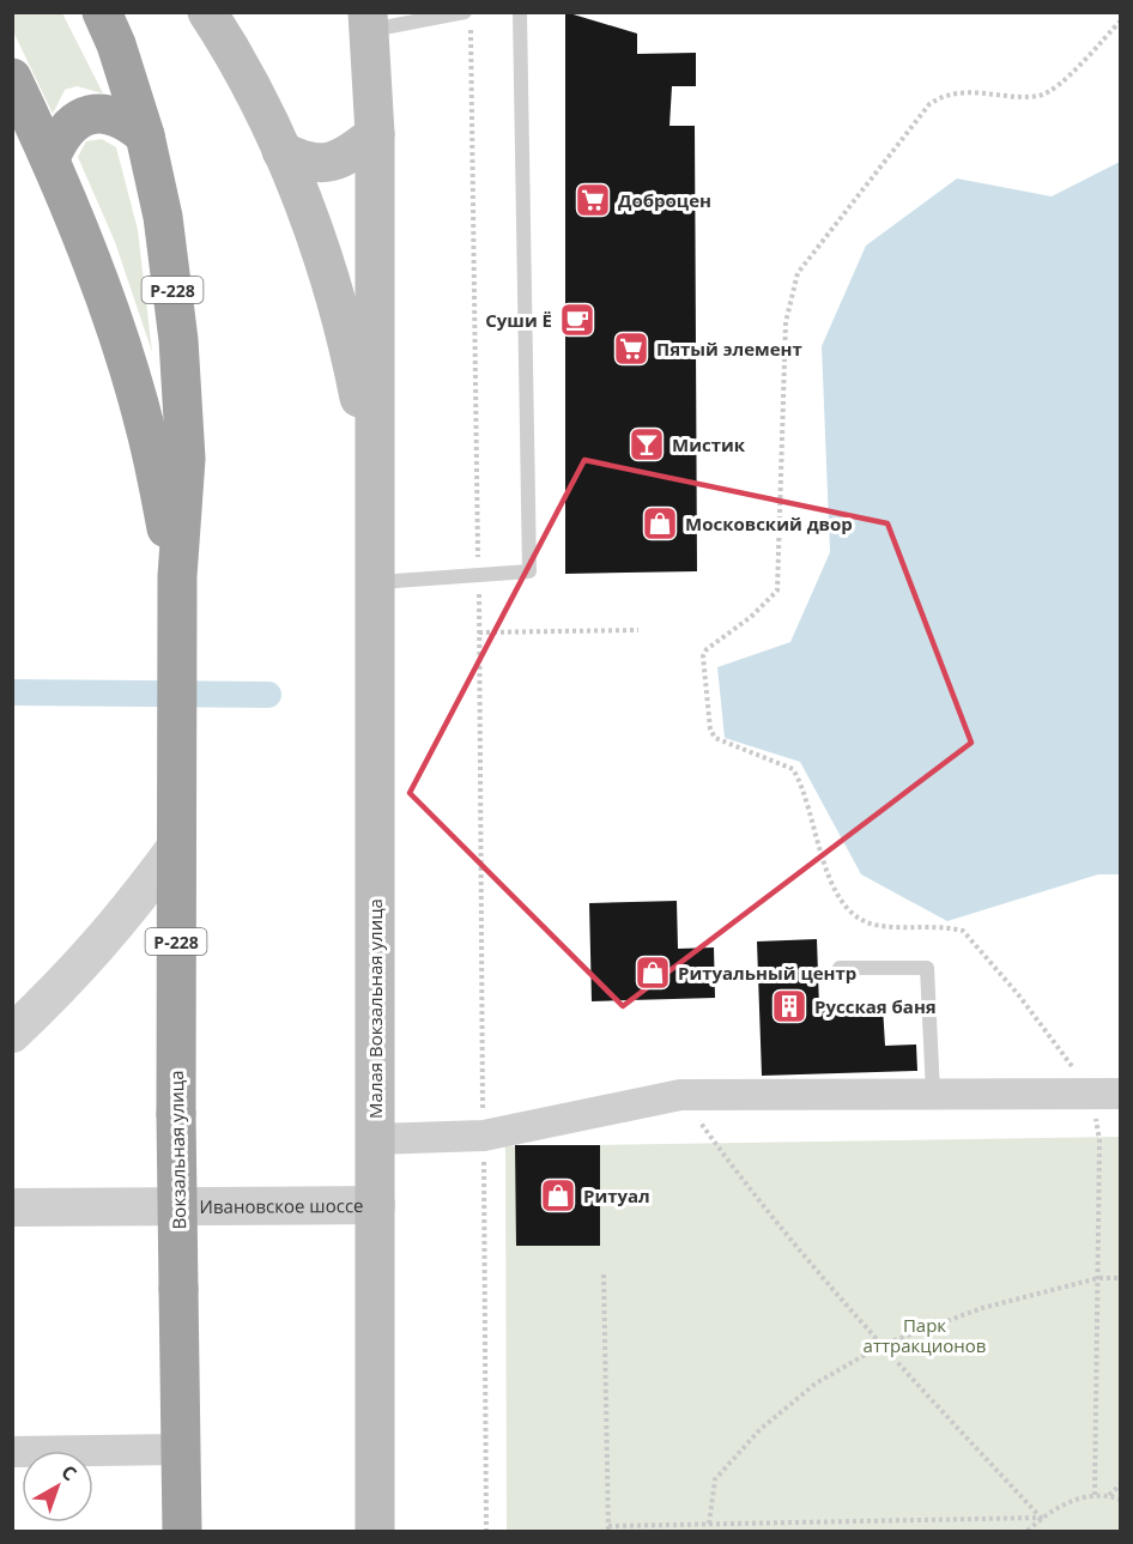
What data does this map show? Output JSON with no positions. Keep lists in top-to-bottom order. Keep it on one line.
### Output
{"streets":{"highway":["Р-228","Вокзальная улица"],"main road":["Малая Вокзальная улица"],"street":["Ивановское шоссе"]},"crossings":[["Р-228","Вокзальная улица"],["Малая Вокзальная улица","Ивановское шоссе"]],"parks":["Парк аттракционов"],"places":{"supermarket":["Доброцен","Пятый элемент"],"cafe":["Суши Ё"],"bar":["Мистик"],"shop":["Московский двор","Ритуальный центр","Ритуал"],"building":["Русская баня"]},"north":"top right"}
